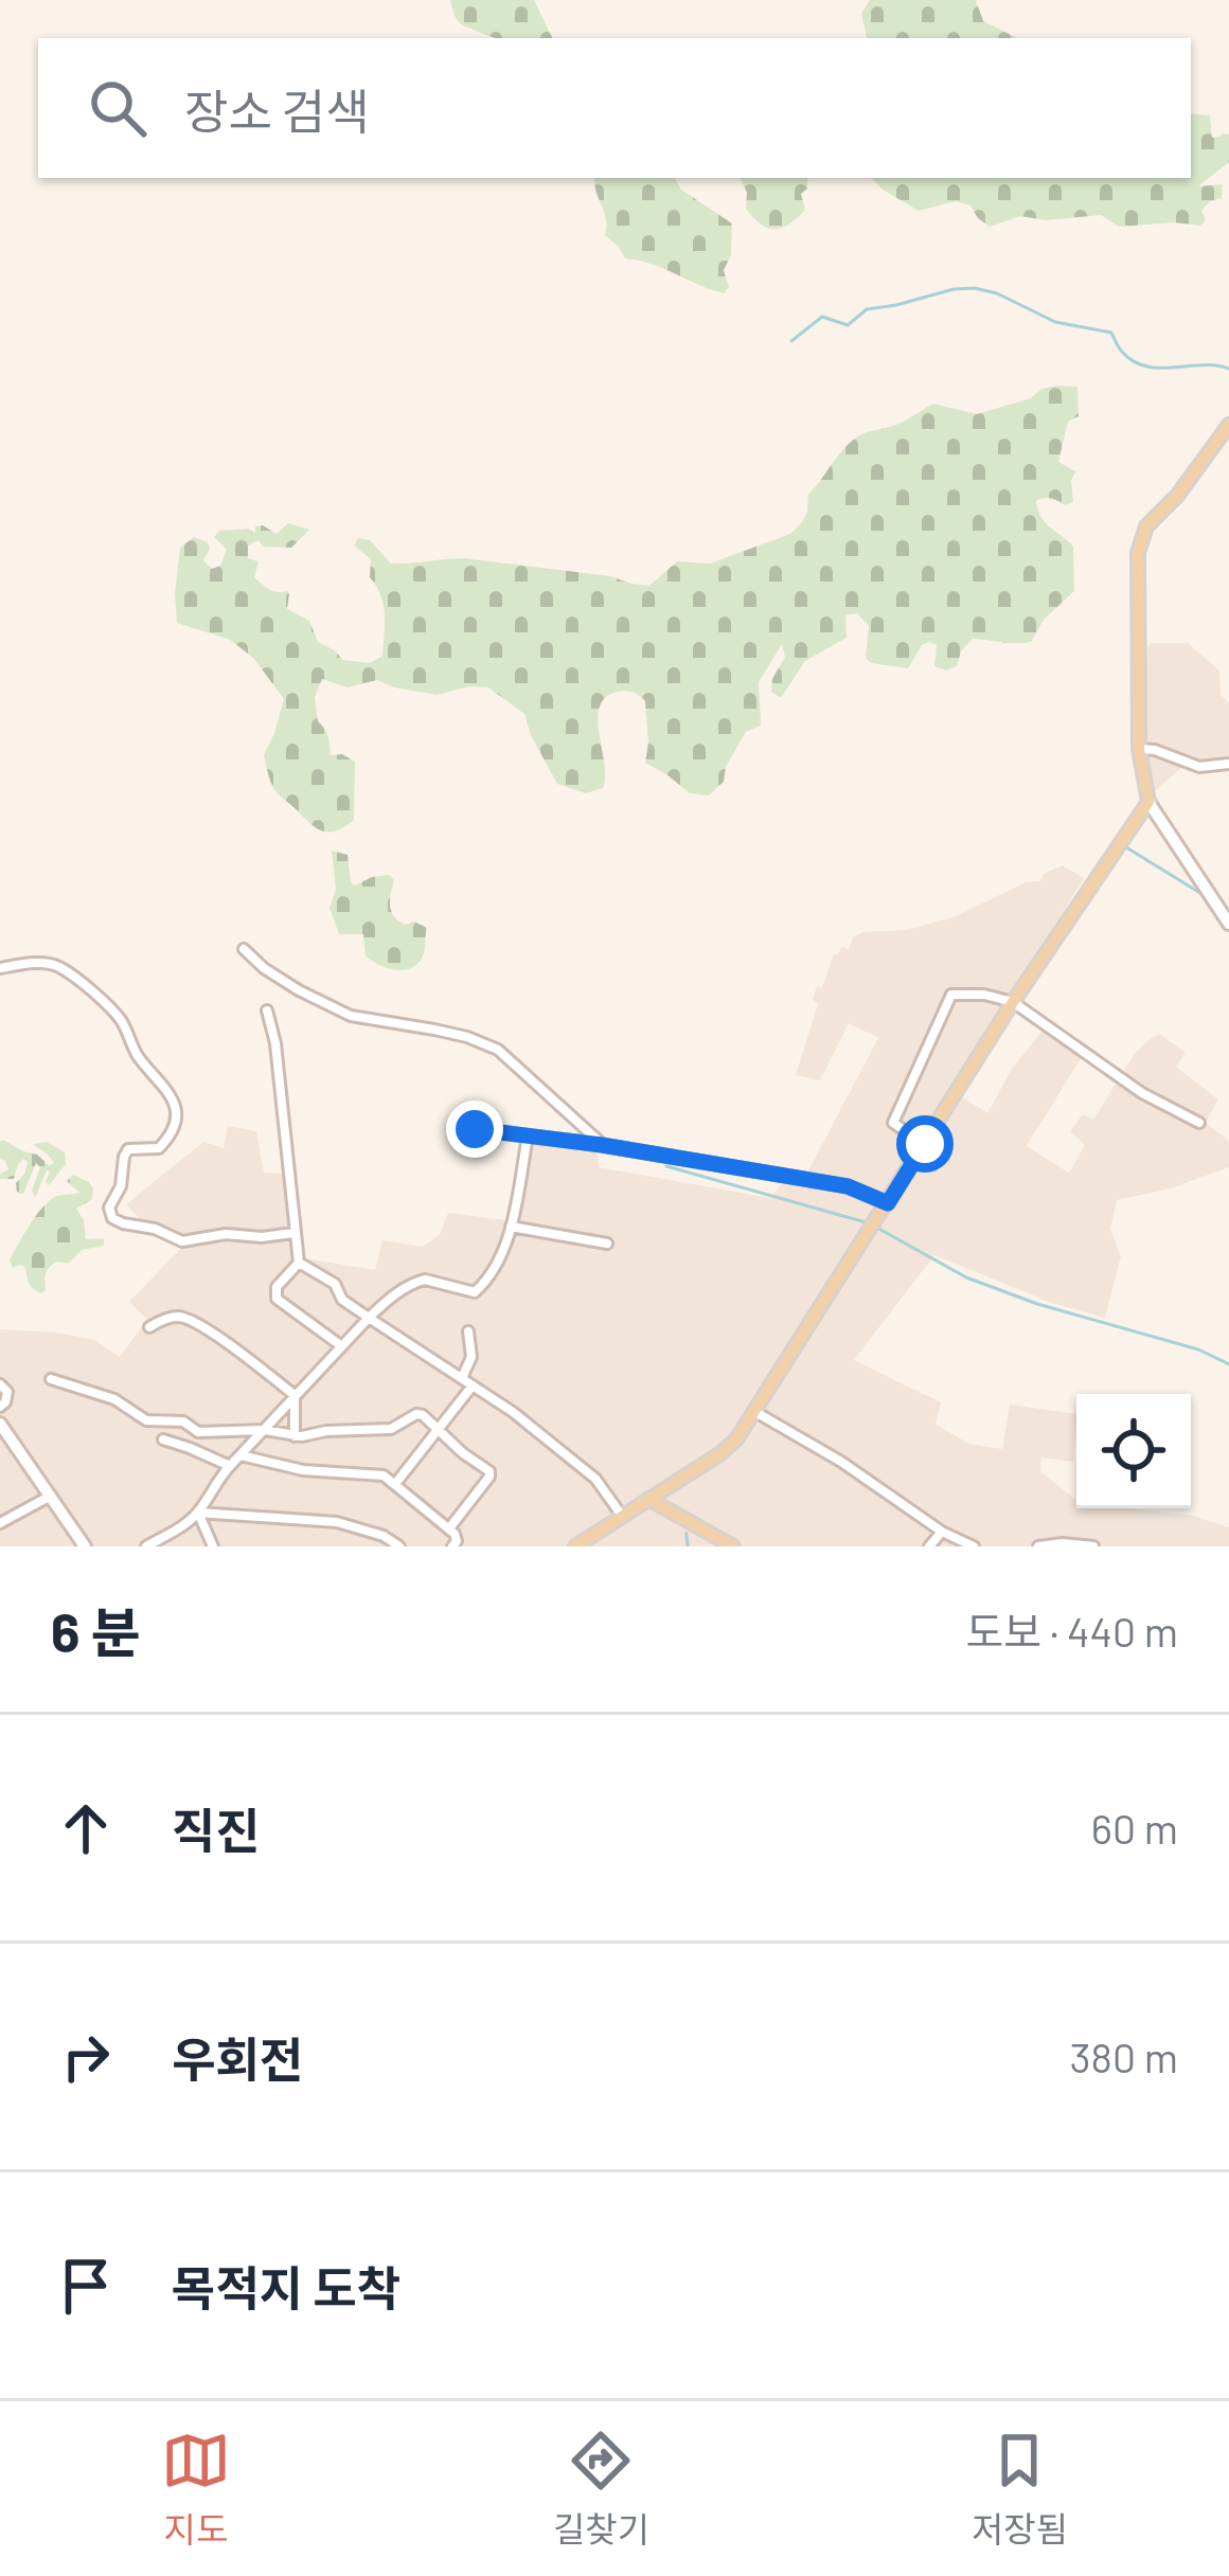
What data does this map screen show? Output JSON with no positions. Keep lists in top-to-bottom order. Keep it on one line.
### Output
{"page":{"search":"장소 검색","heading":["6 분","도보 · 440 m"],"list":[["직진","60 m"],["우회전","380 m"],"목적지 도착"],"nav":["지도","길찾기","저장됨"]}}
